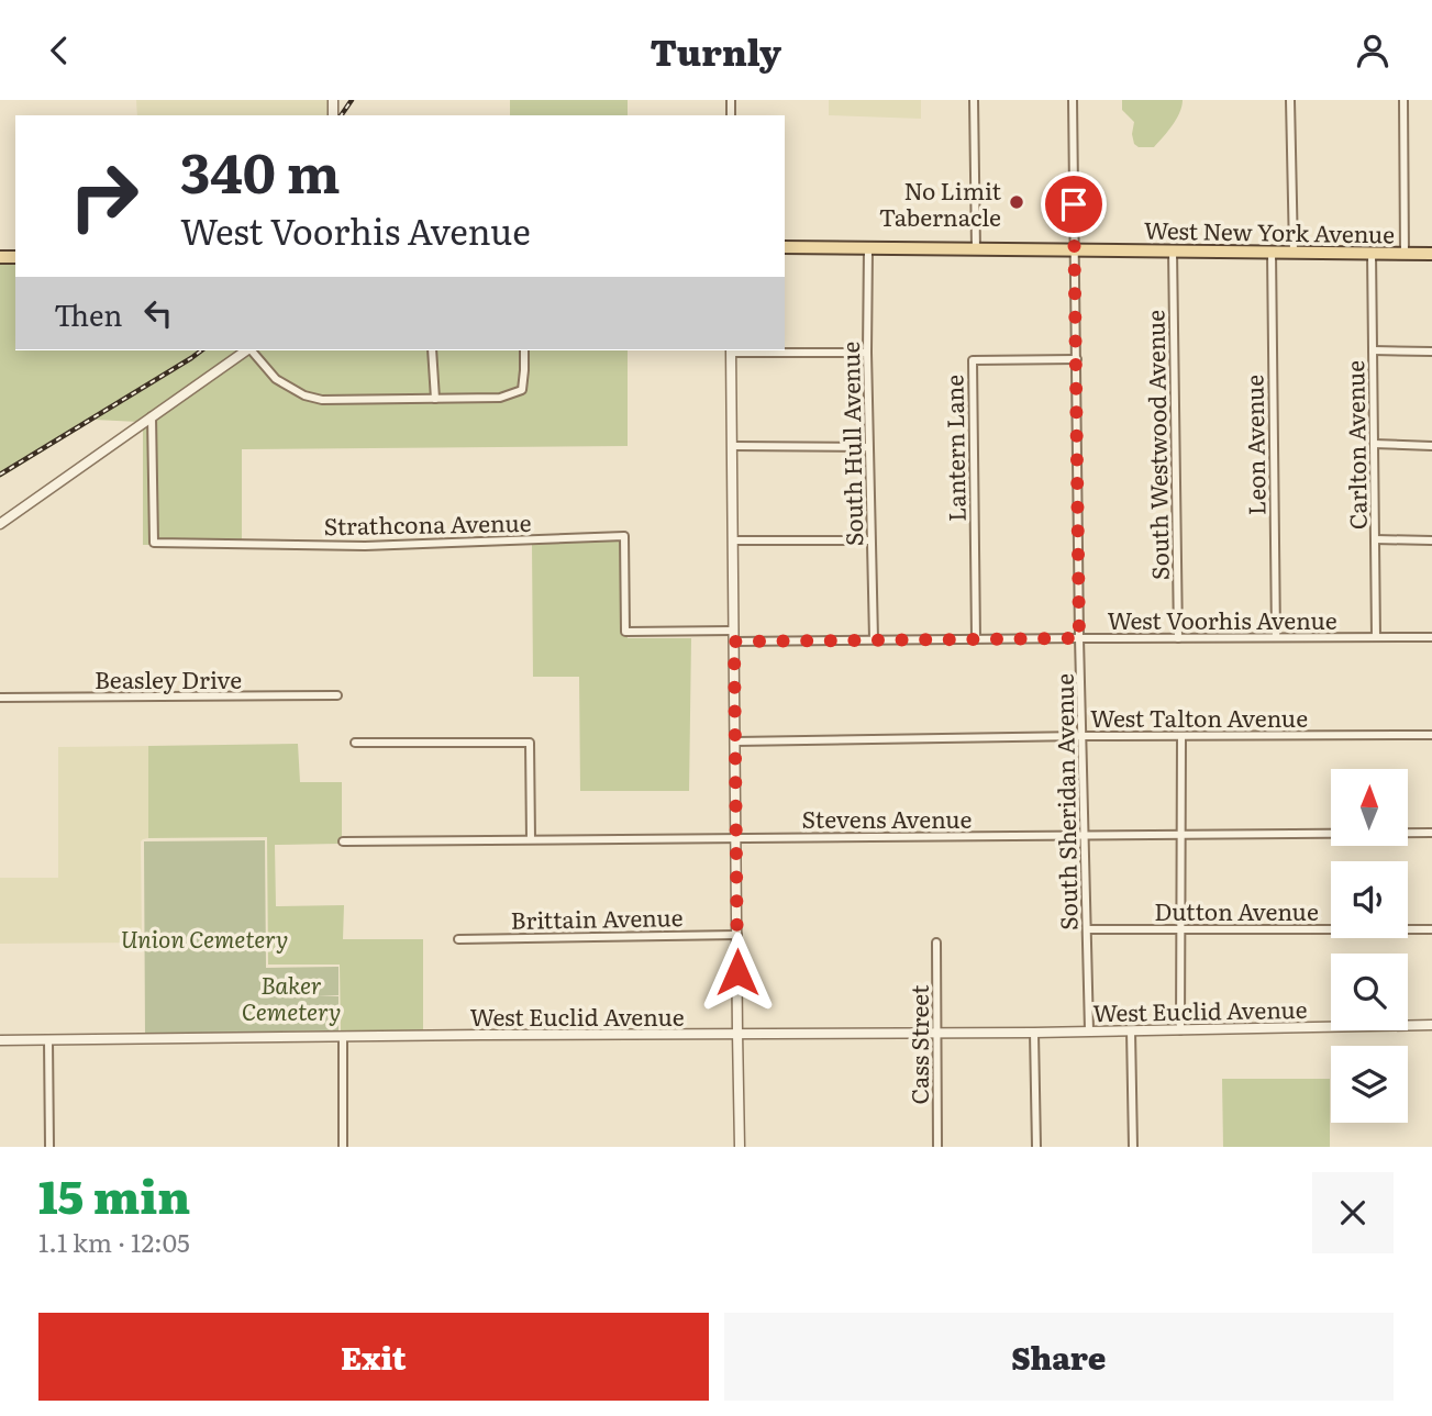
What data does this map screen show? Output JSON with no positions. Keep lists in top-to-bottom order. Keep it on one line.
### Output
{"streets":{"main road":["West New York Avenue"],"street":["South Hull Avenue","South Westwood Avenue","Leon Avenue","Carlton Avenue","Lantern Lane","Strathcona Avenue","West Voorhis Avenue","Beasley Drive","West Talton Avenue","South Sheridan Avenue","Stevens Avenue","Dutton Avenue","Brittain Avenue","West Euclid Avenue","Cass Street"]},"crossings":[["West New York Avenue","South Hull Avenue"],["West New York Avenue","South Westwood Avenue"],["West New York Avenue","Leon Avenue"],["West New York Avenue","Carlton Avenue"],["West New York Avenue","South Sheridan Avenue"],["South Hull Avenue","West Voorhis Avenue"],["South Westwood Avenue","West Voorhis Avenue"],["Leon Avenue","West Voorhis Avenue"],["Carlton Avenue","West Voorhis Avenue"],["Lantern Lane","West Voorhis Avenue"],["Lantern Lane","South Sheridan Avenue"],["West Voorhis Avenue","South Sheridan Avenue"],["West Talton Avenue","South Sheridan Avenue"],["South Sheridan Avenue","Stevens Avenue"],["South Sheridan Avenue","Dutton Avenue"],["South Sheridan Avenue","West Euclid Avenue"],["West Euclid Avenue","Cass Street"]],"parks":["Union Cemetery","Baker Cemetery"],"places":["No Limit Tabernacle"],"north":"top","page":{"header":"Turnly","turn":["340 m","West Voorhis Avenue"],"then":"Then","heading":["15 min","1.1 km · 12:05"],"buttons":["Exit","Share"]}}
